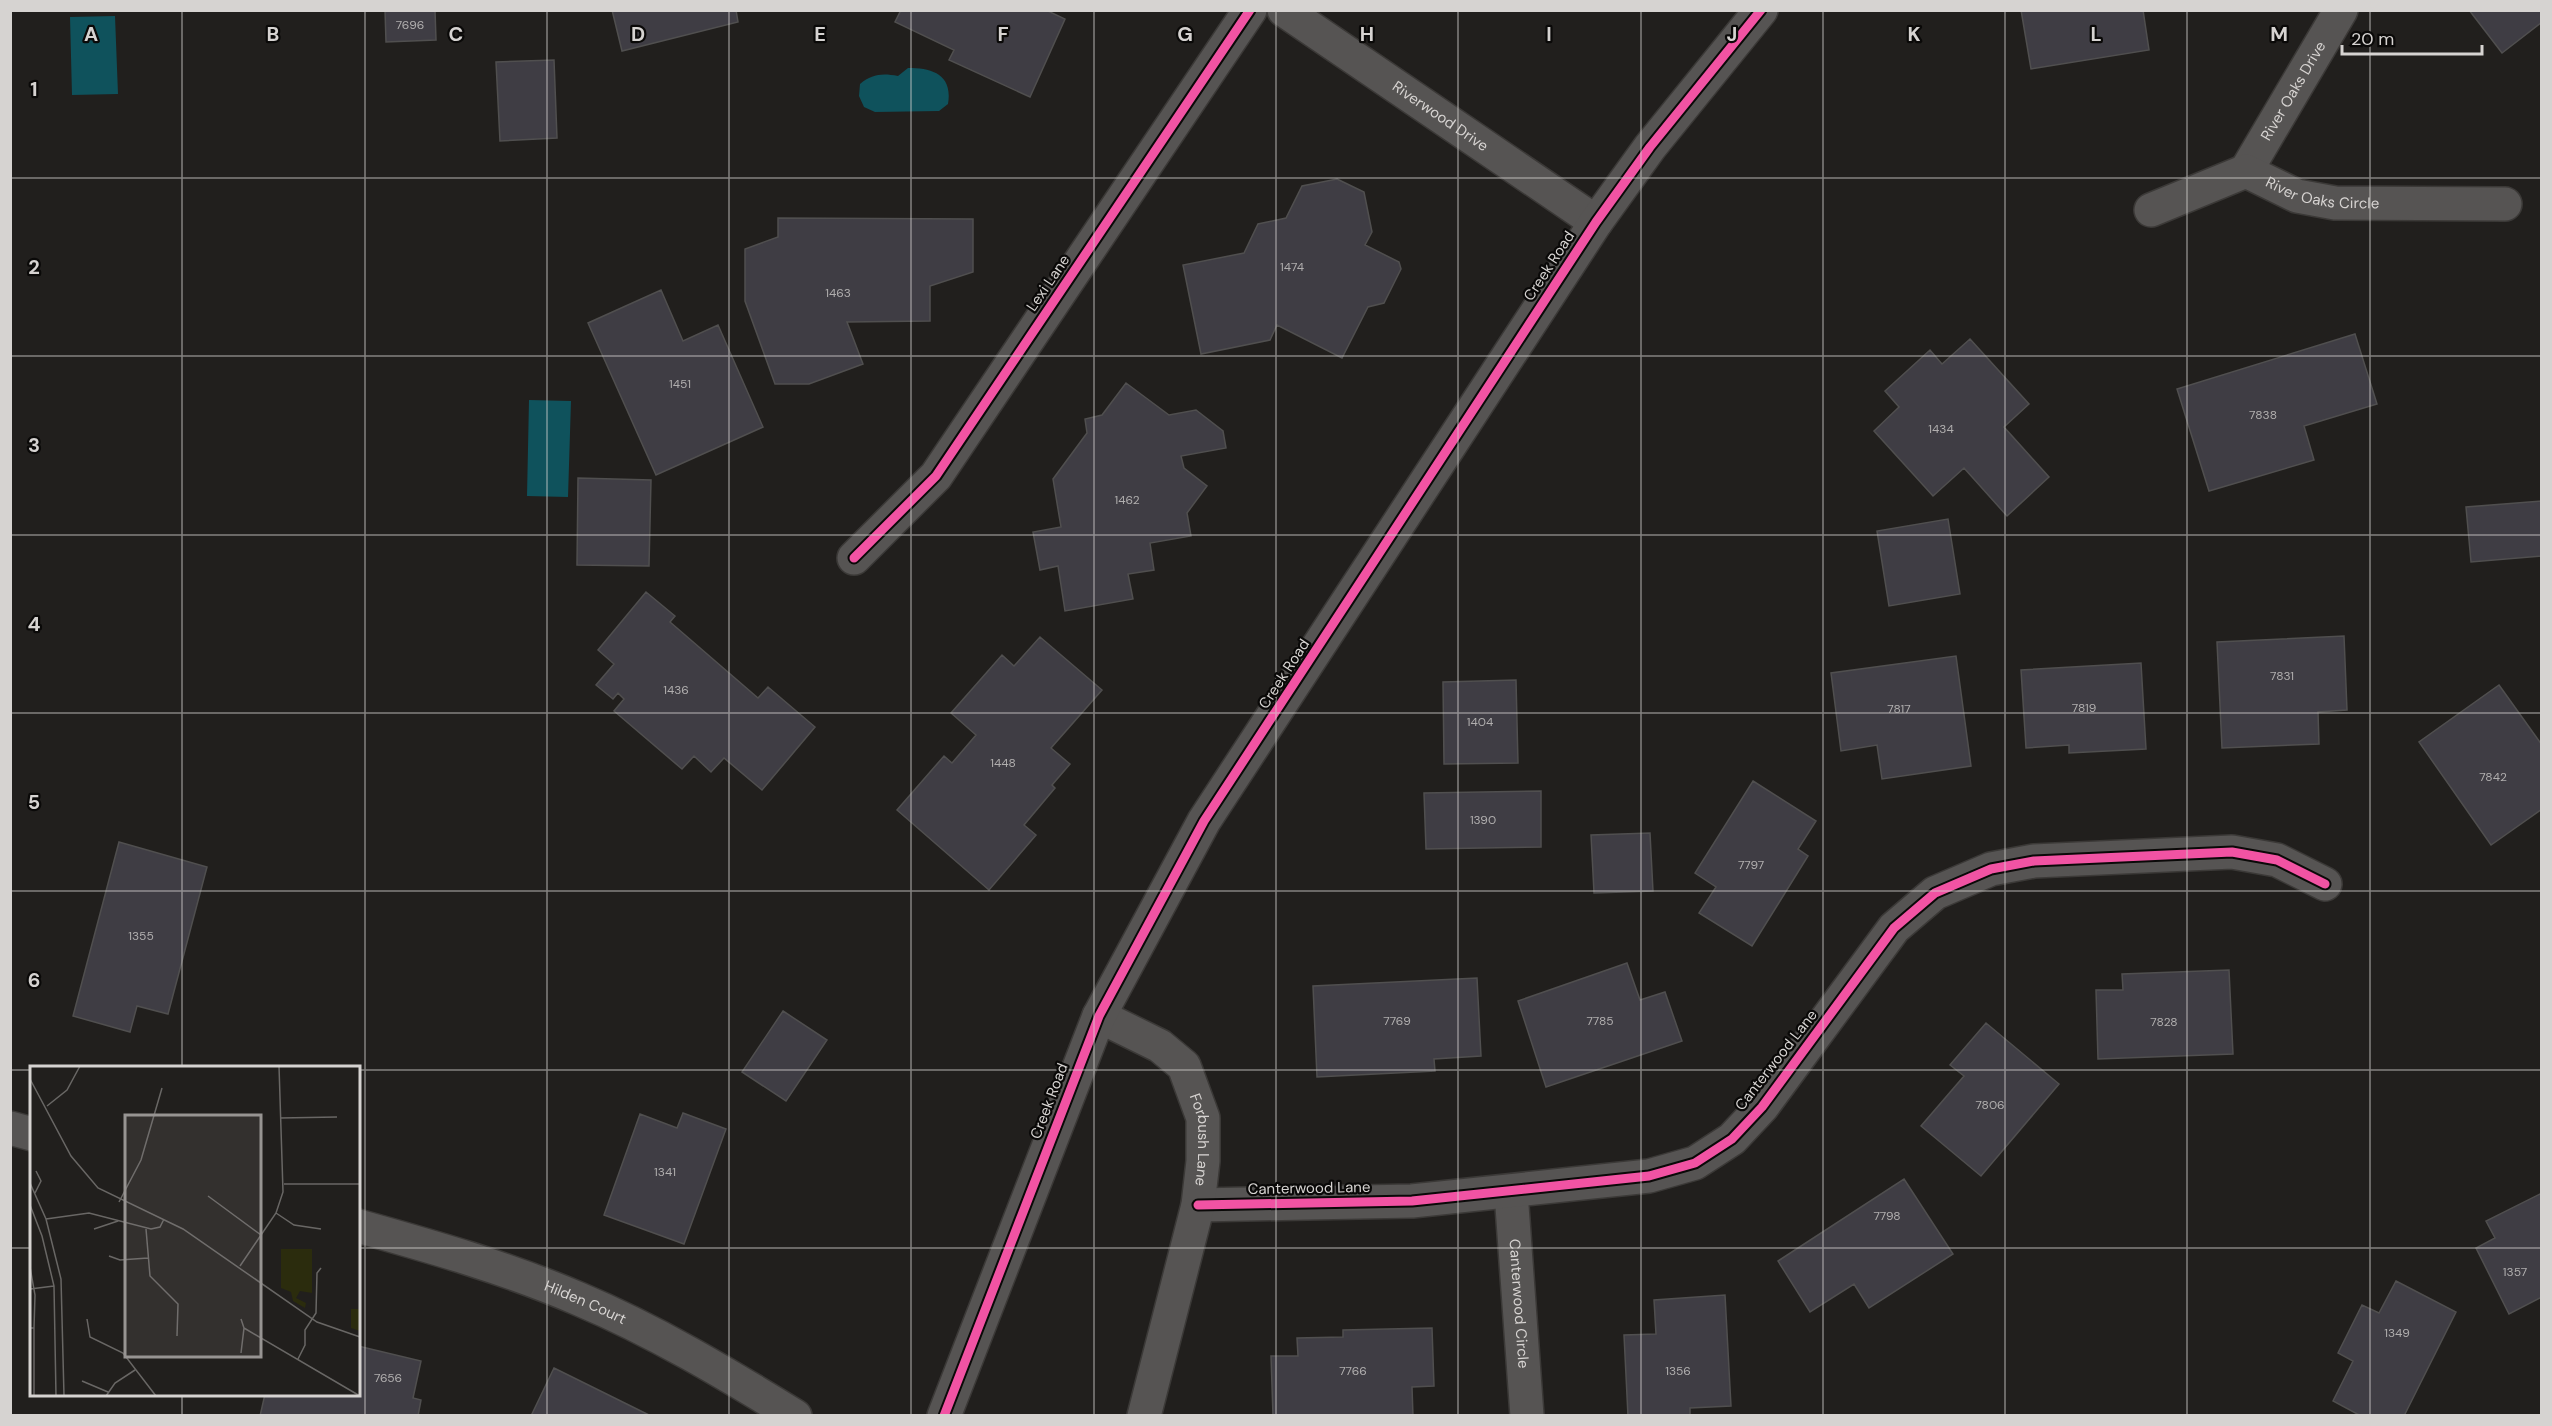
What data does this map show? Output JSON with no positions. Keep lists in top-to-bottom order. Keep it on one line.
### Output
{"streets":{"street":["River Oaks Drive","Riverwood Drive","River Oaks Circle","Creek Road","Lexi Lane","Canterwood Lane","Forbush Lane","Hilden Court","Canterwood Circle"]},"crossings":[["River Oaks Drive","River Oaks Circle"],["Riverwood Drive","Creek Road"],["Creek Road","Forbush Lane"],["Canterwood Lane","Forbush Lane"],["Canterwood Lane","Canterwood Circle"]],"house_numbers":["7696","1474","1463","1451","7838","1434","1462","7831","1436","7819","7817","1404","1448","7842","1390","7797","1355","7769","7785","7828","7806","1341","7798","1357","1349","7766","1356","7656"],"scale_bar":"20 m","grid":{"columns":["A","B","C","D","E","F","G","H","I","J","K","L","M"],"rows":["1","2","3","4","5","6"]}}
